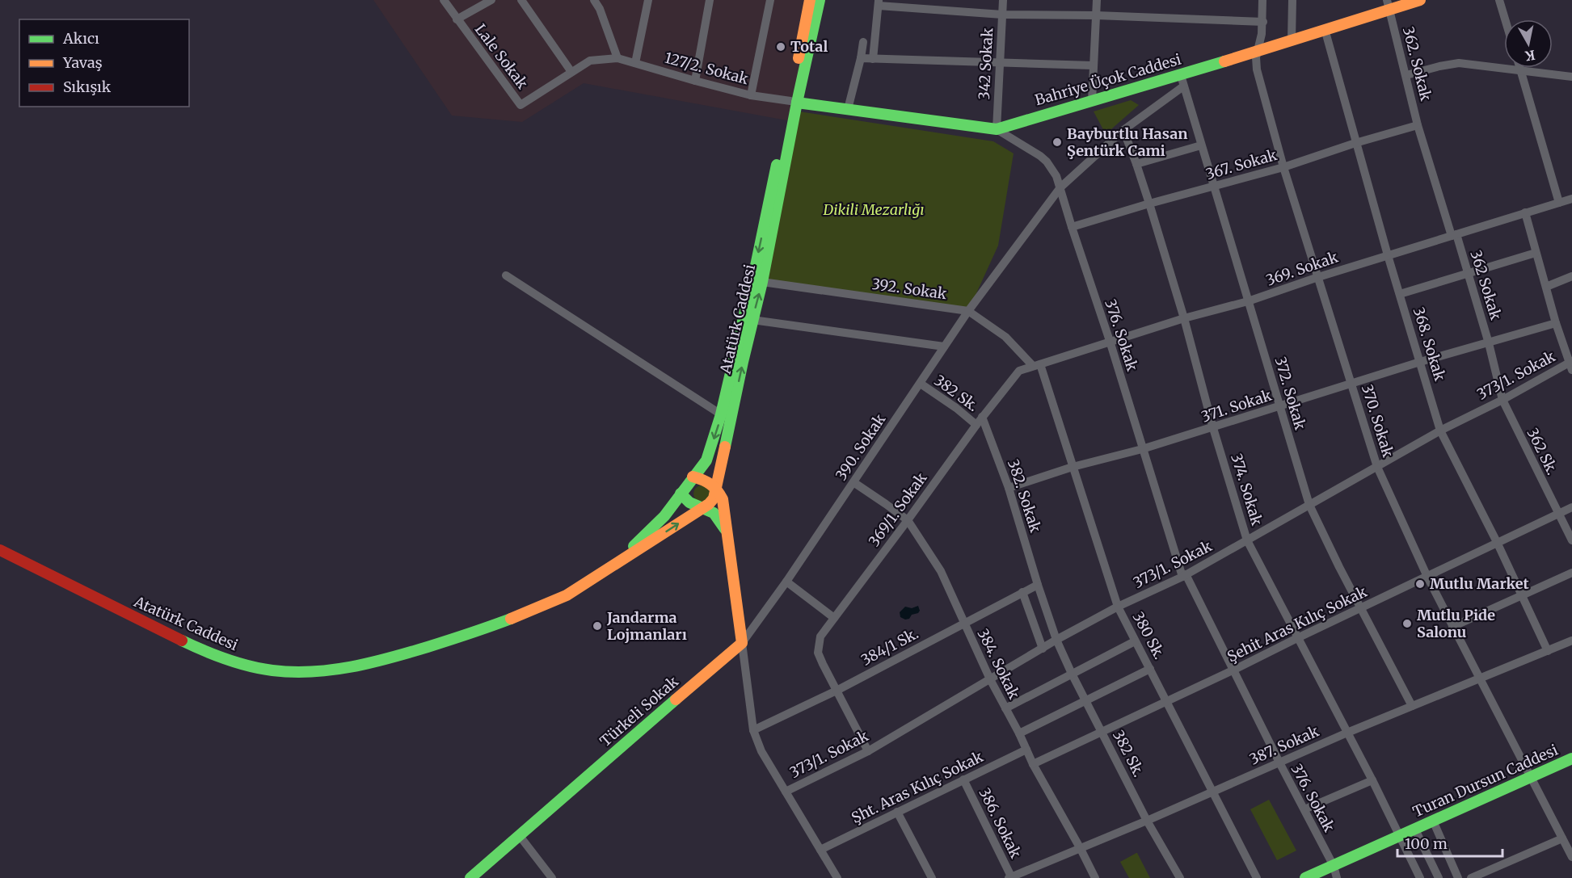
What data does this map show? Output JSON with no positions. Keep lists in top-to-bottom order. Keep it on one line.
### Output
{"streets":{"main road":["Bahriye Üçok Caddesi","Atatürk Caddesi","Türkeli Sokak","Turan Dursun Caddesi"],"street":["Lale Sokak","342 Sokak","362. Sokak","127/2. Sokak","367. Sokak","369. Sokak","362 Sokak","392. Sokak","376. Sokak","368. Sokak","373/1. Sokak","382 Sk.","372. Sokak","371. Sokak","370. Sokak","390. Sokak","362 Sk.","374. Sokak","382. Sokak","369/1. Sokak","Şehit Aras Kılıç Sokak","380 Sk.","384/1 Sk.","384. Sokak","387. Sokak","Şht. Aras Kılıç Sokak","386. Sokak"]},"crossings":[["Lale Sokak","127/2. Sokak"],["342 Sokak","Bahriye Üçok Caddesi"],["342 Sokak","376. Sokak"],["362. Sokak","Bahriye Üçok Caddesi"],["362. Sokak","367. Sokak"],["362. Sokak","369. Sokak"],["362. Sokak","362 Sokak"],["127/2. Sokak","Bahriye Üçok Caddesi"],["127/2. Sokak","Atatürk Caddesi"],["Bahriye Üçok Caddesi","Atatürk Caddesi"],["Bahriye Üçok Caddesi","376. Sokak"],["Bahriye Üçok Caddesi","368. Sokak"],["Bahriye Üçok Caddesi","372. Sokak"],["Bahriye Üçok Caddesi","370. Sokak"],["367. Sokak","376. Sokak"],["367. Sokak","368. Sokak"],["367. Sokak","372. Sokak"],["367. Sokak","370. Sokak"],["367. Sokak","374. Sokak"],["369. Sokak","362 Sokak"],["369. Sokak","392. Sokak"],["369. Sokak","376. Sokak"],["369. Sokak","368. Sokak"],["369. Sokak","372. Sokak"],["369. Sokak","370. Sokak"],["369. Sokak","374. Sokak"],["369. Sokak","369/1. Sokak"],["369. Sokak","380 Sk."],["362 Sokak","373/1. Sokak"],["362 Sokak","371. Sokak"],["362 Sokak","362 Sk."],["392. Sokak","Atatürk Caddesi"],["392. Sokak","390. Sokak"],["392. Sokak","369/1. Sokak"],["392. Sokak","380 Sk."],["376. Sokak","373/1. Sokak"],["376. Sokak","371. Sokak"],["376. Sokak","390. Sokak"],["376. Sokak","Şehit Aras Kılıç Sokak"],["376. Sokak","387. Sokak"],["376. Sokak","Turan Dursun Caddesi"],["368. Sokak","373/1. Sokak"],["368. Sokak","371. Sokak"],["368. Sokak","Şehit Aras Kılıç Sokak"],["368. Sokak","387. Sokak"],["373/1. Sokak","382 Sk."],["373/1. Sokak","372. Sokak"],["373/1. Sokak","370. Sokak"],["373/1. Sokak","362 Sk."],["373/1. Sokak","374. Sokak"],["373/1. Sokak","382. Sokak"],["373/1. Sokak","369/1. Sokak"],["373/1. Sokak","380 Sk."],["373/1. Sokak","384. Sokak"],["382 Sk.","390. Sokak"],["382 Sk.","382. Sokak"],["382 Sk.","369/1. Sokak"],["382 Sk.","Şehit Aras Kılıç Sokak"],["382 Sk.","387. Sokak"],["372. Sokak","371. Sokak"],["372. Sokak","390. Sokak"],["372. Sokak","Şehit Aras Kılıç Sokak"],["372. Sokak","387. Sokak"],["371. Sokak","370. Sokak"],["371. Sokak","374. Sokak"],["371. Sokak","382. Sokak"],["371. Sokak","380 Sk."],["370. Sokak","Şehit Aras Kılıç Sokak"],["370. Sokak","387. Sokak"],["370. Sokak","Turan Dursun Caddesi"],["390. Sokak","374. Sokak"],["390. Sokak","384. Sokak"],["390. Sokak","Türkeli Sokak"],["362 Sk.","Şehit Aras Kılıç Sokak"],["374. Sokak","Şehit Aras Kılıç Sokak"],["374. Sokak","387. Sokak"],["374. Sokak","Turan Dursun Caddesi"],["382. Sokak","369/1. Sokak"],["382. Sokak","384/1 Sk."],["369/1. Sokak","380 Sk."],["369/1. Sokak","384/1 Sk."],["369/1. Sokak","384. Sokak"],["Şehit Aras Kılıç Sokak","380 Sk."],["Şehit Aras Kılıç Sokak","384. Sokak"],["380 Sk.","387. Sokak"],["384/1 Sk.","384. Sokak"],["384. Sokak","387. Sokak"],["384. Sokak","Şht. Aras Kılıç Sokak"],["387. Sokak","386. Sokak"],["Şht. Aras Kılıç Sokak","386. Sokak"]],"parks":["Dikili Mezarlığı"],"places":["Total","Bayburtlu Hasan Şentürk Cami","Mutlu Market","Mutlu Pide Salonu","Jandarma Lojmanları"],"legend":["Akıcı","Yavaş","Sıkışık"],"scale_bar":"100 m","north":"bottom"}
